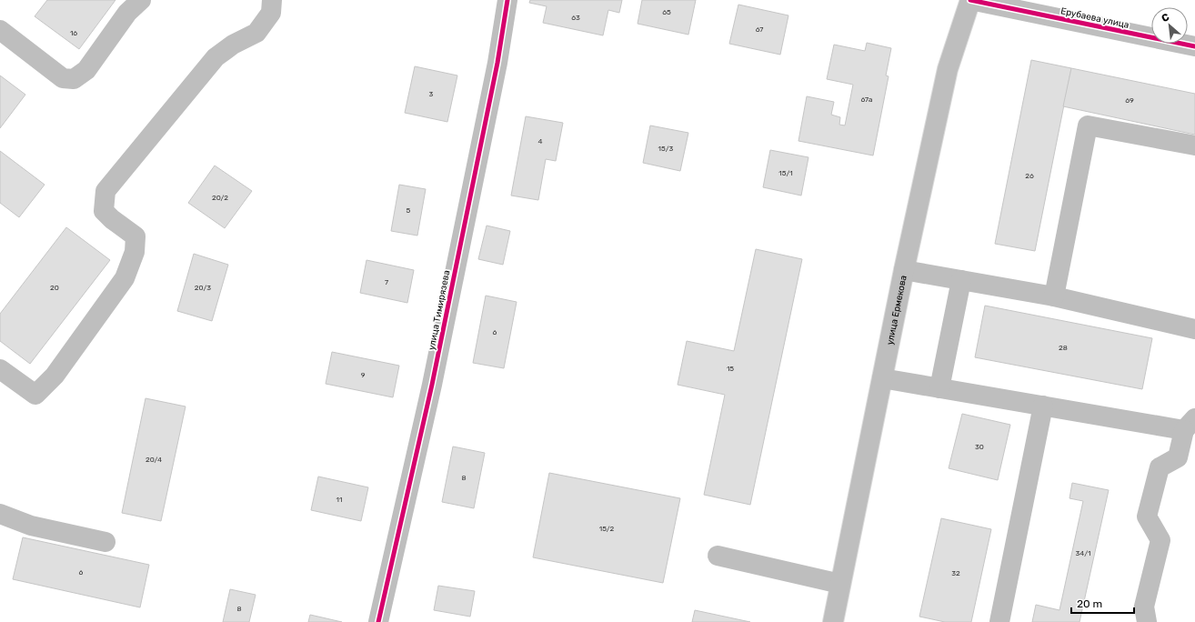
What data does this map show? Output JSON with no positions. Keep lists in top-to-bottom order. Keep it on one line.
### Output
{"streets":{"street":["Ерубаева улица","улица Тимирязева","улица Ермекова"]},"crossings":[["Ерубаева улица","улица Ермекова"]],"house_numbers":["65","63","67","16","3","67а","69","4","15/3","15/1","26","20/2","5","7","20","20/3","6","28","15","9","30","20/4","8","11","15/2","34/1","6","32","8"],"scale_bar":"20 m","north":"top left"}
